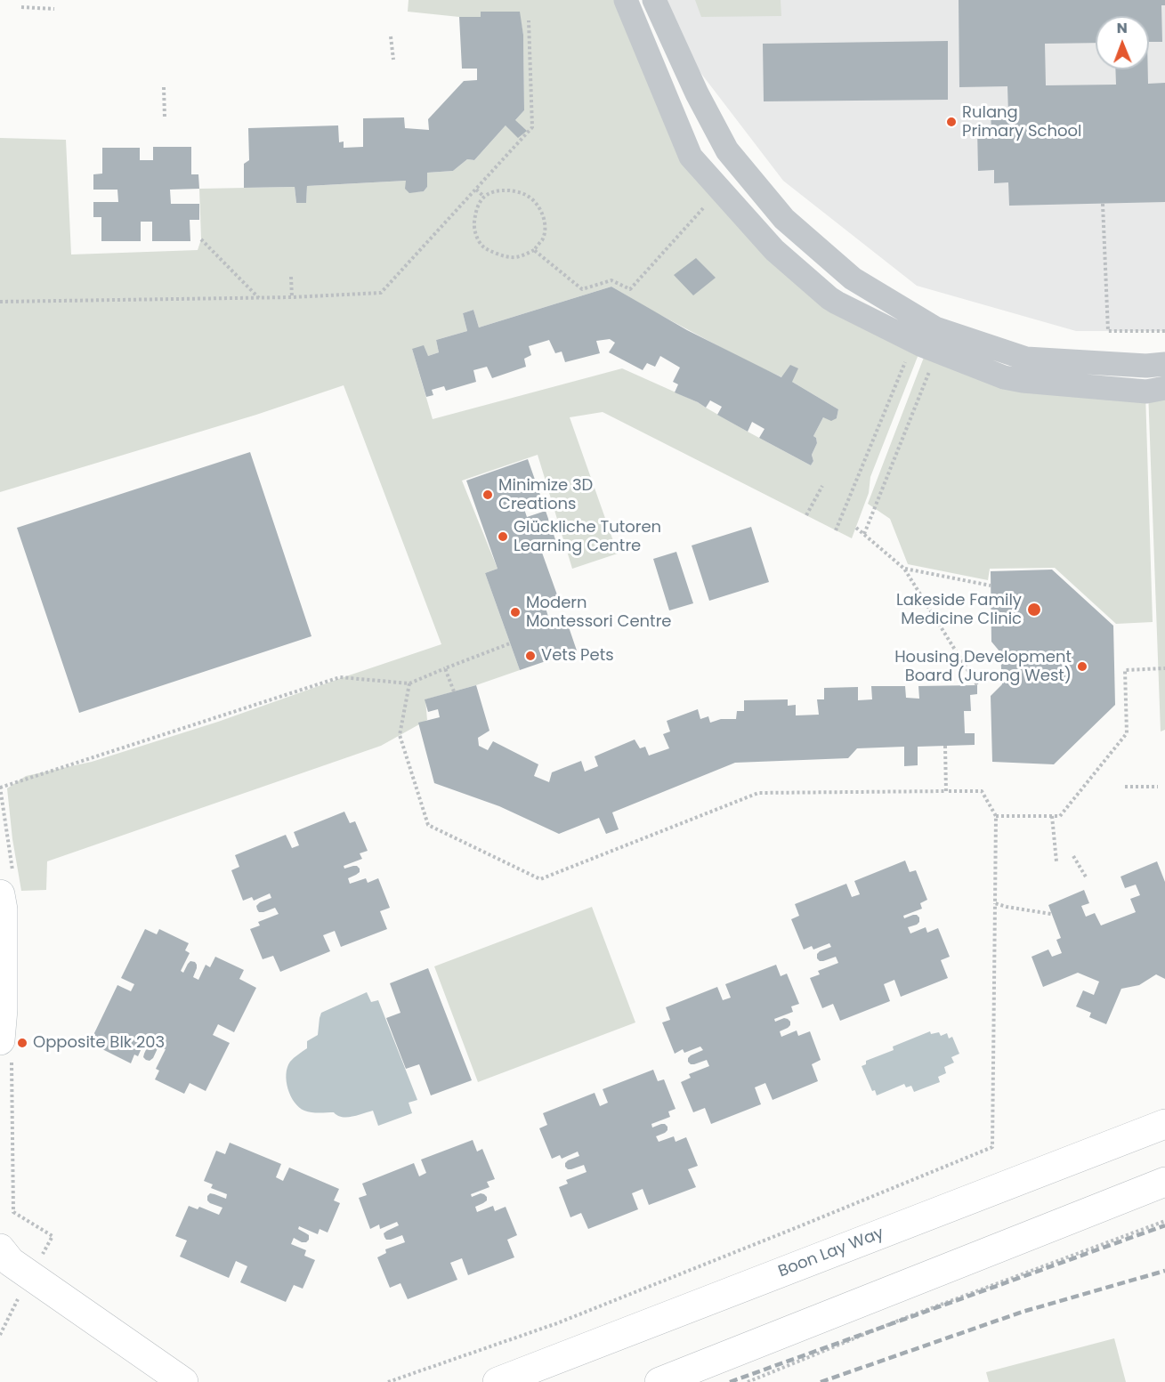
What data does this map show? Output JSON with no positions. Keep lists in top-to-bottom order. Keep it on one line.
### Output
{"streets":{"main road":["Boon Lay Way"]},"places":["Rulang Primary School","Minimize 3D Creations","Glückliche Tutoren Learning Centre","Lakeside Family Medicine Clinic","Modern Montessori Centre","Vets Pets","Housing Development Board (Jurong West)","Opposite Blk 203"],"north":"top"}
